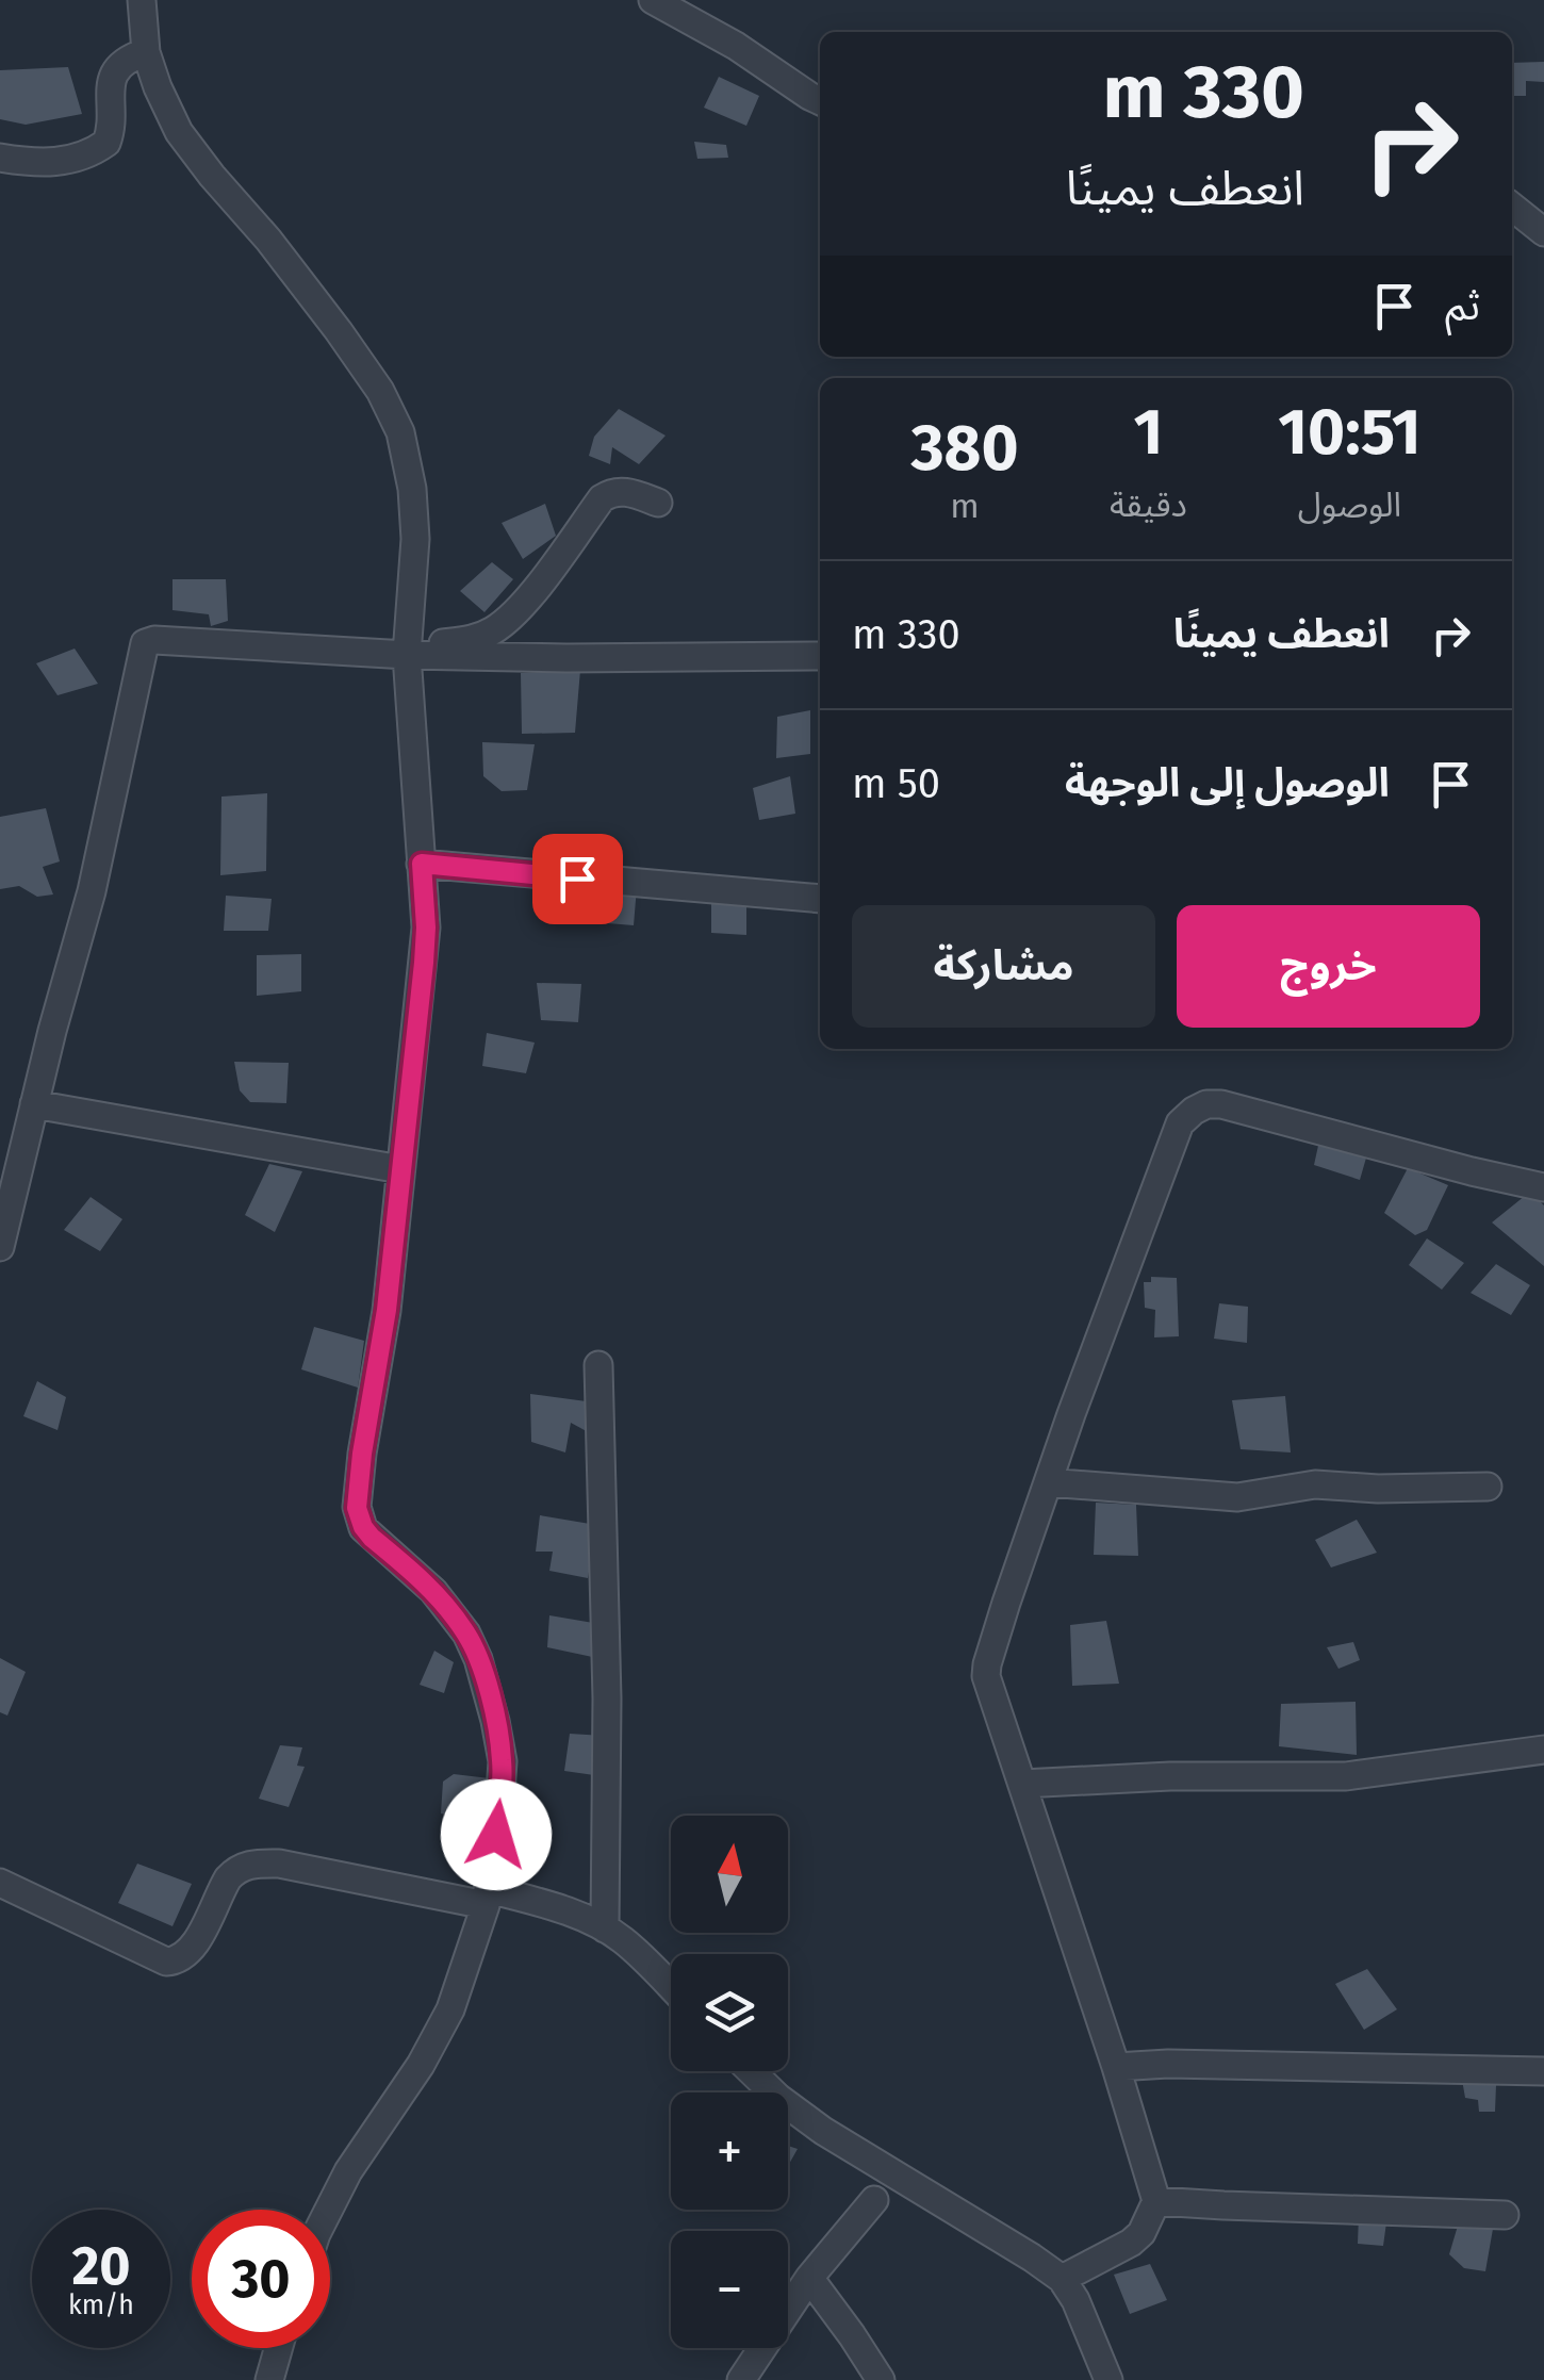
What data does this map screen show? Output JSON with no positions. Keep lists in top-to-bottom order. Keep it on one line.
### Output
{"north":"top","page":{"turn":["330 m","انعطف يمينًا"],"then":"ثم","eta":["10:51","الوصول","1","دقيقة","380","m"],"list":[{"name":"انعطف يمينًا","value":"330 m"},{"name":"الوصول إلى الوجهة","value":"50 m"}],"buttons":["خروج","مشاركة"],"map_buttons":["+","−"],"speed":"20 km/h","limit":"30"}}
